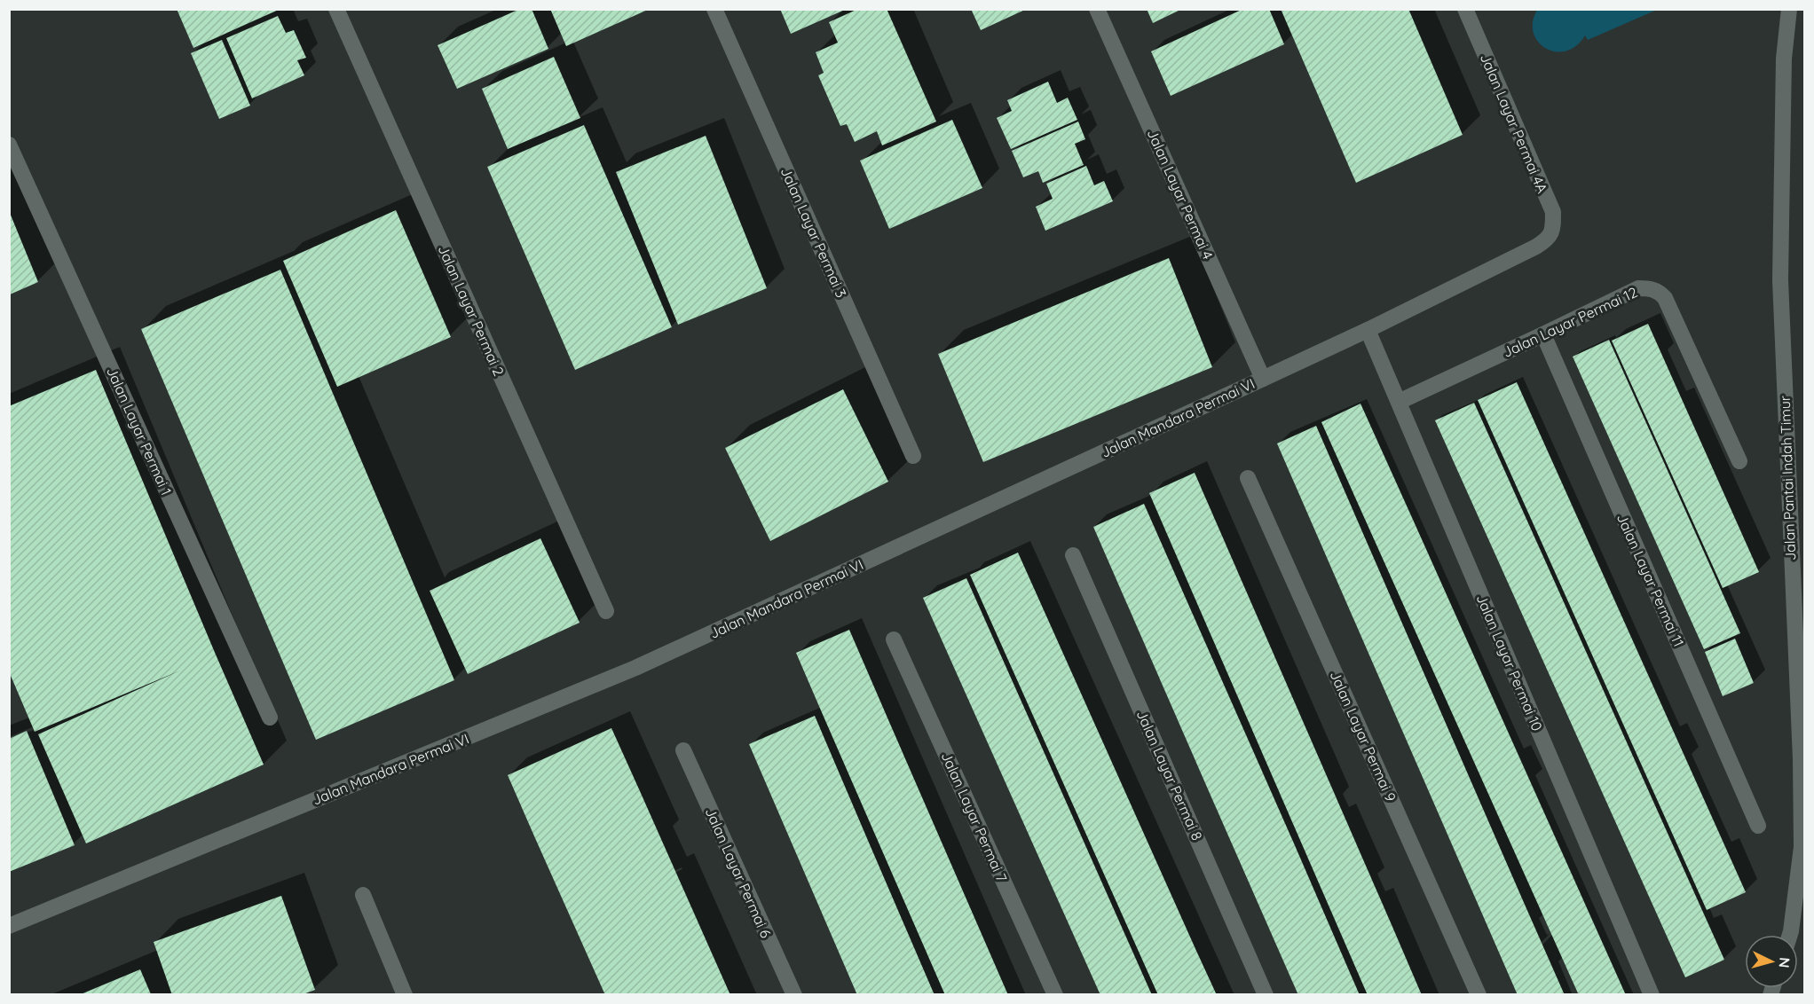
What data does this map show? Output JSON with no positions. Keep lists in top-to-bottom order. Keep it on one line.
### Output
{"streets":{"street":["Jalan Layar Permai 4A","Jalan Layar Permai 4","Jalan Layar Permai 3","Jalan Layar Permai 2","Jalan Layar Permai 12","Jalan Mandara Permai VI","Jalan Layar Permai 1","Jalan Pantai Indah Timur","Jalan Layar Permai 11","Jalan Layar Permai 10","Jalan Layar Permai 9","Jalan Layar Permai 8","Jalan Layar Permai 7","Jalan Layar Permai 6"]},"crossings":[["Jalan Layar Permai 4A","Jalan Mandara Permai VI"],["Jalan Layar Permai 4","Jalan Mandara Permai VI"],["Jalan Layar Permai 12","Jalan Layar Permai 11"],["Jalan Layar Permai 12","Jalan Layar Permai 10"],["Jalan Mandara Permai VI","Jalan Layar Permai 10"]],"north":"right"}
